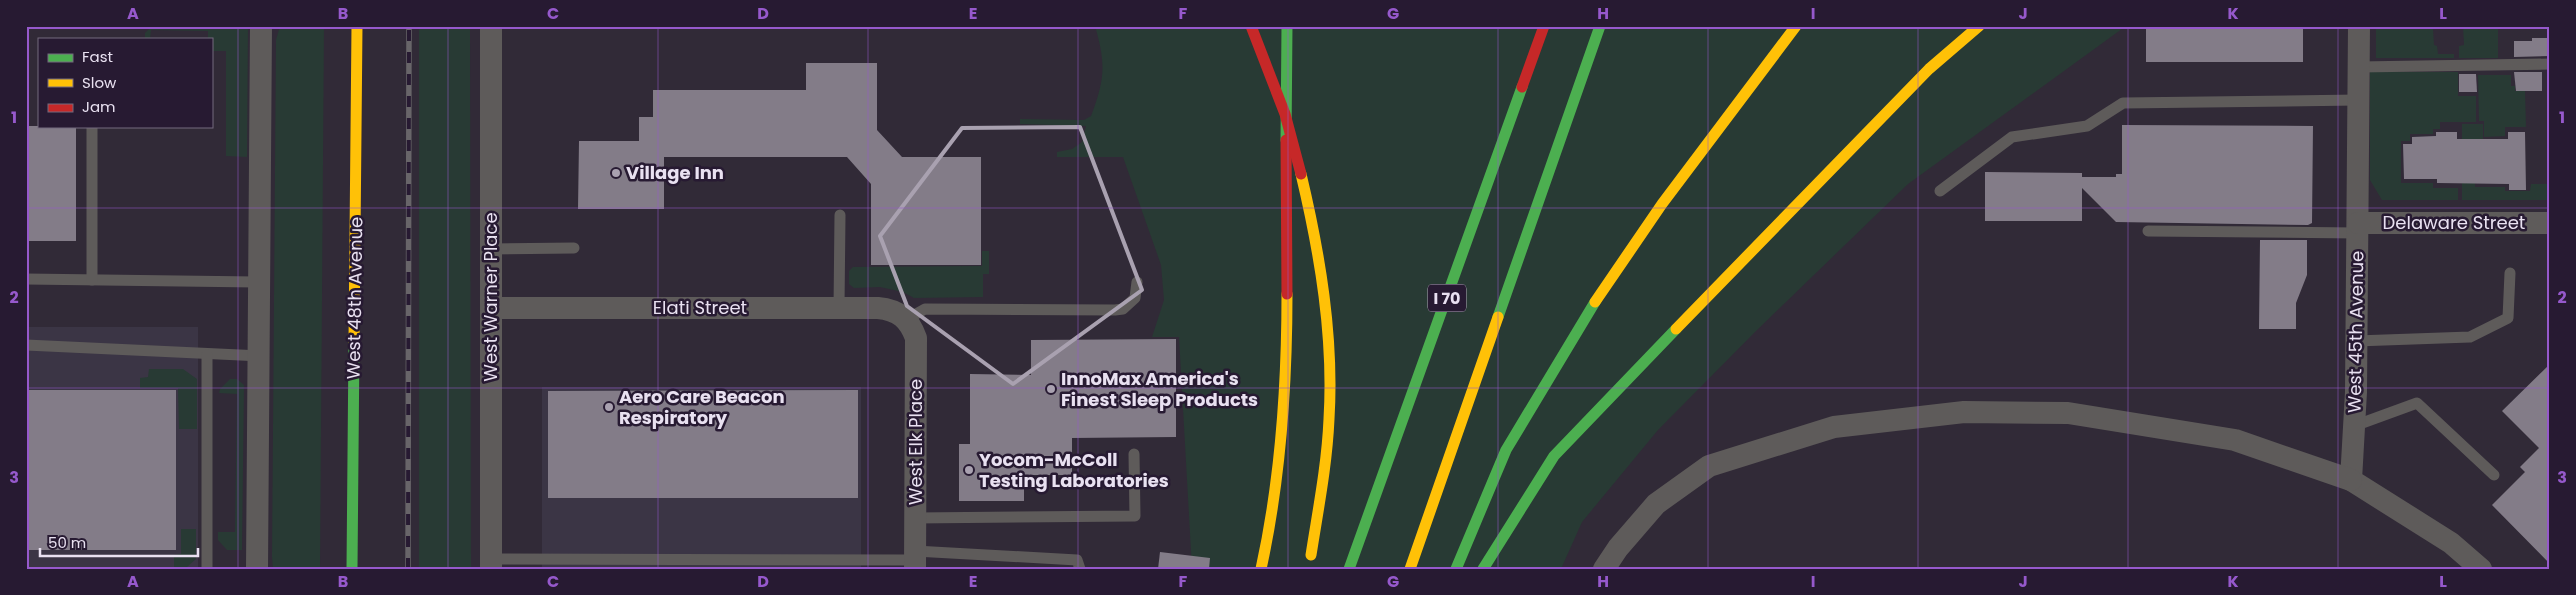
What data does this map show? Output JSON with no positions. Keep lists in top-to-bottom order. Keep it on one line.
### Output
{"streets":{"main road":["West 48th Avenue","I 70"],"street":["Delaware Street","West Warner Place","Elati Street","West 45th Avenue","West Elk Place"]},"crossings":[["Delaware Street","West 45th Avenue"],["West Warner Place","Elati Street"],["Elati Street","West Elk Place"]],"places":["Village Inn","InnoMax America's Finest Sleep Products","Aero Care Beacon Respiratory","Yocom-McColl Testing Laboratories"],"legend":["Fast","Slow","Jam"],"scale_bar":"50 m","grid":{"columns":["A","B","C","D","E","F","G","H","I","J","K","L"],"rows":["1","2","3"]}}
